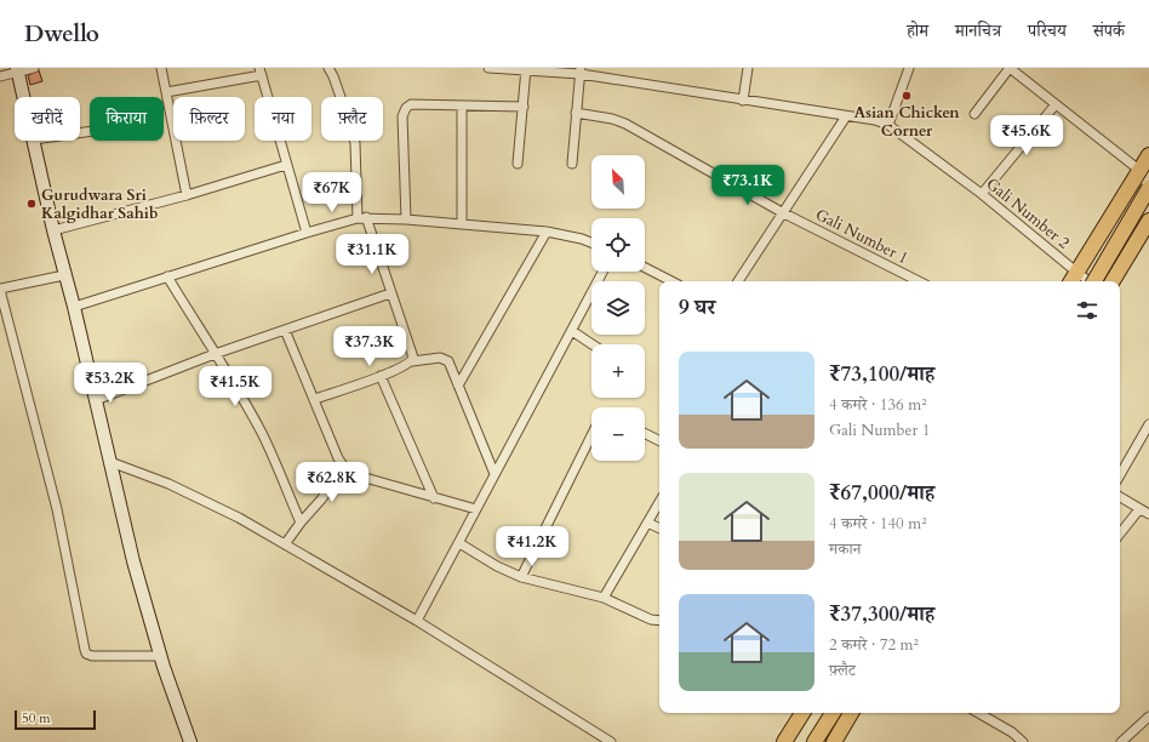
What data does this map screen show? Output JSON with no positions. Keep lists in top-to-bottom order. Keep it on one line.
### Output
{"streets":{"street":["Gali Number 2","Gali Number 1"]},"places":["Asian Chicken Corner","Gurudwara Sri Kalgidhar Sahib"],"scale_bar":"50 m","north":"top left","page":{"header":"Dwello","nav":["होम","मानचित्र","परिचय","संपर्क"],"chip":["खरीदें","किराया","फ़िल्टर","नया","फ़्लैट"],"price":["₹45.6K","₹73.1K","₹67K","₹31.1K","₹37.3K","₹53.2K","₹41.5K","₹62.8K","₹41.2K"],"map_buttons":["+","−"],"heading":"9 घर","list":[{"name":"₹73,100/माह","note":"4 कमरे · 136 m² · Gali Number 1"},{"name":"₹67,000/माह","note":"4 कमरे · 140 m² · मकान"},{"name":"₹37,300/माह","note":"2 कमरे · 72 m² · फ़्लैट"}],"scale":"50 m"}}
